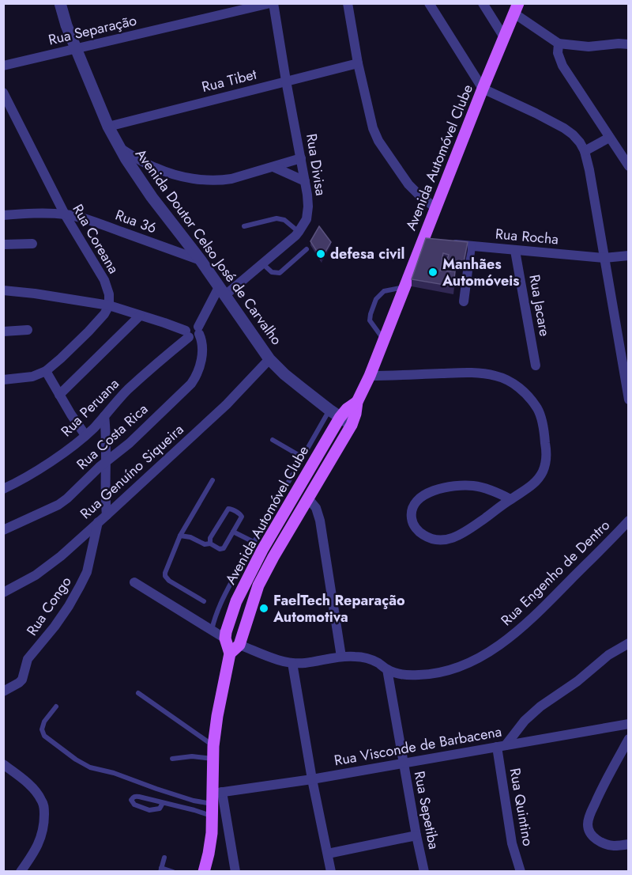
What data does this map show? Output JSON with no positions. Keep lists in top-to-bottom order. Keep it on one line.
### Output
{"streets":{"main road":["Avenida Automóvel Clube"],"street":["Rua Separação","Rua Tibet","Rua Divisa","Rua 36","Rua Rocha","Rua Coreana","Avenida Doutor Celso José de Carvalho","Rua Jacare","Rua Peruana","Rua Costa Rica","Rua Genuíno Siqueira","Rua Engenho de Dentro","Rua Congo","Rua Visconde de Barbacena","Rua Quintino","Rua Sepetiba"]},"crossings":[["Rua Separação","Rua Divisa"],["Rua Separação","Avenida Doutor Celso José de Carvalho"],["Rua Tibet","Rua Divisa"],["Rua Tibet","Avenida Doutor Celso José de Carvalho"],["Avenida Automóvel Clube","Avenida Doutor Celso José de Carvalho"],["Rua Divisa","Avenida Doutor Celso José de Carvalho"],["Rua 36","Rua Coreana"],["Rua 36","Avenida Doutor Celso José de Carvalho"],["Rua Rocha","Rua Jacare"],["Avenida Doutor Celso José de Carvalho","Rua Genuíno Siqueira"],["Rua Genuíno Siqueira","Rua Congo"],["Rua Engenho de Dentro","Rua Sepetiba"],["Rua Visconde de Barbacena","Rua Quintino"],["Rua Visconde de Barbacena","Rua Sepetiba"]],"places":["defesa civil","Manhães Automóveis","FaelTech Reparação Automotiva"]}
